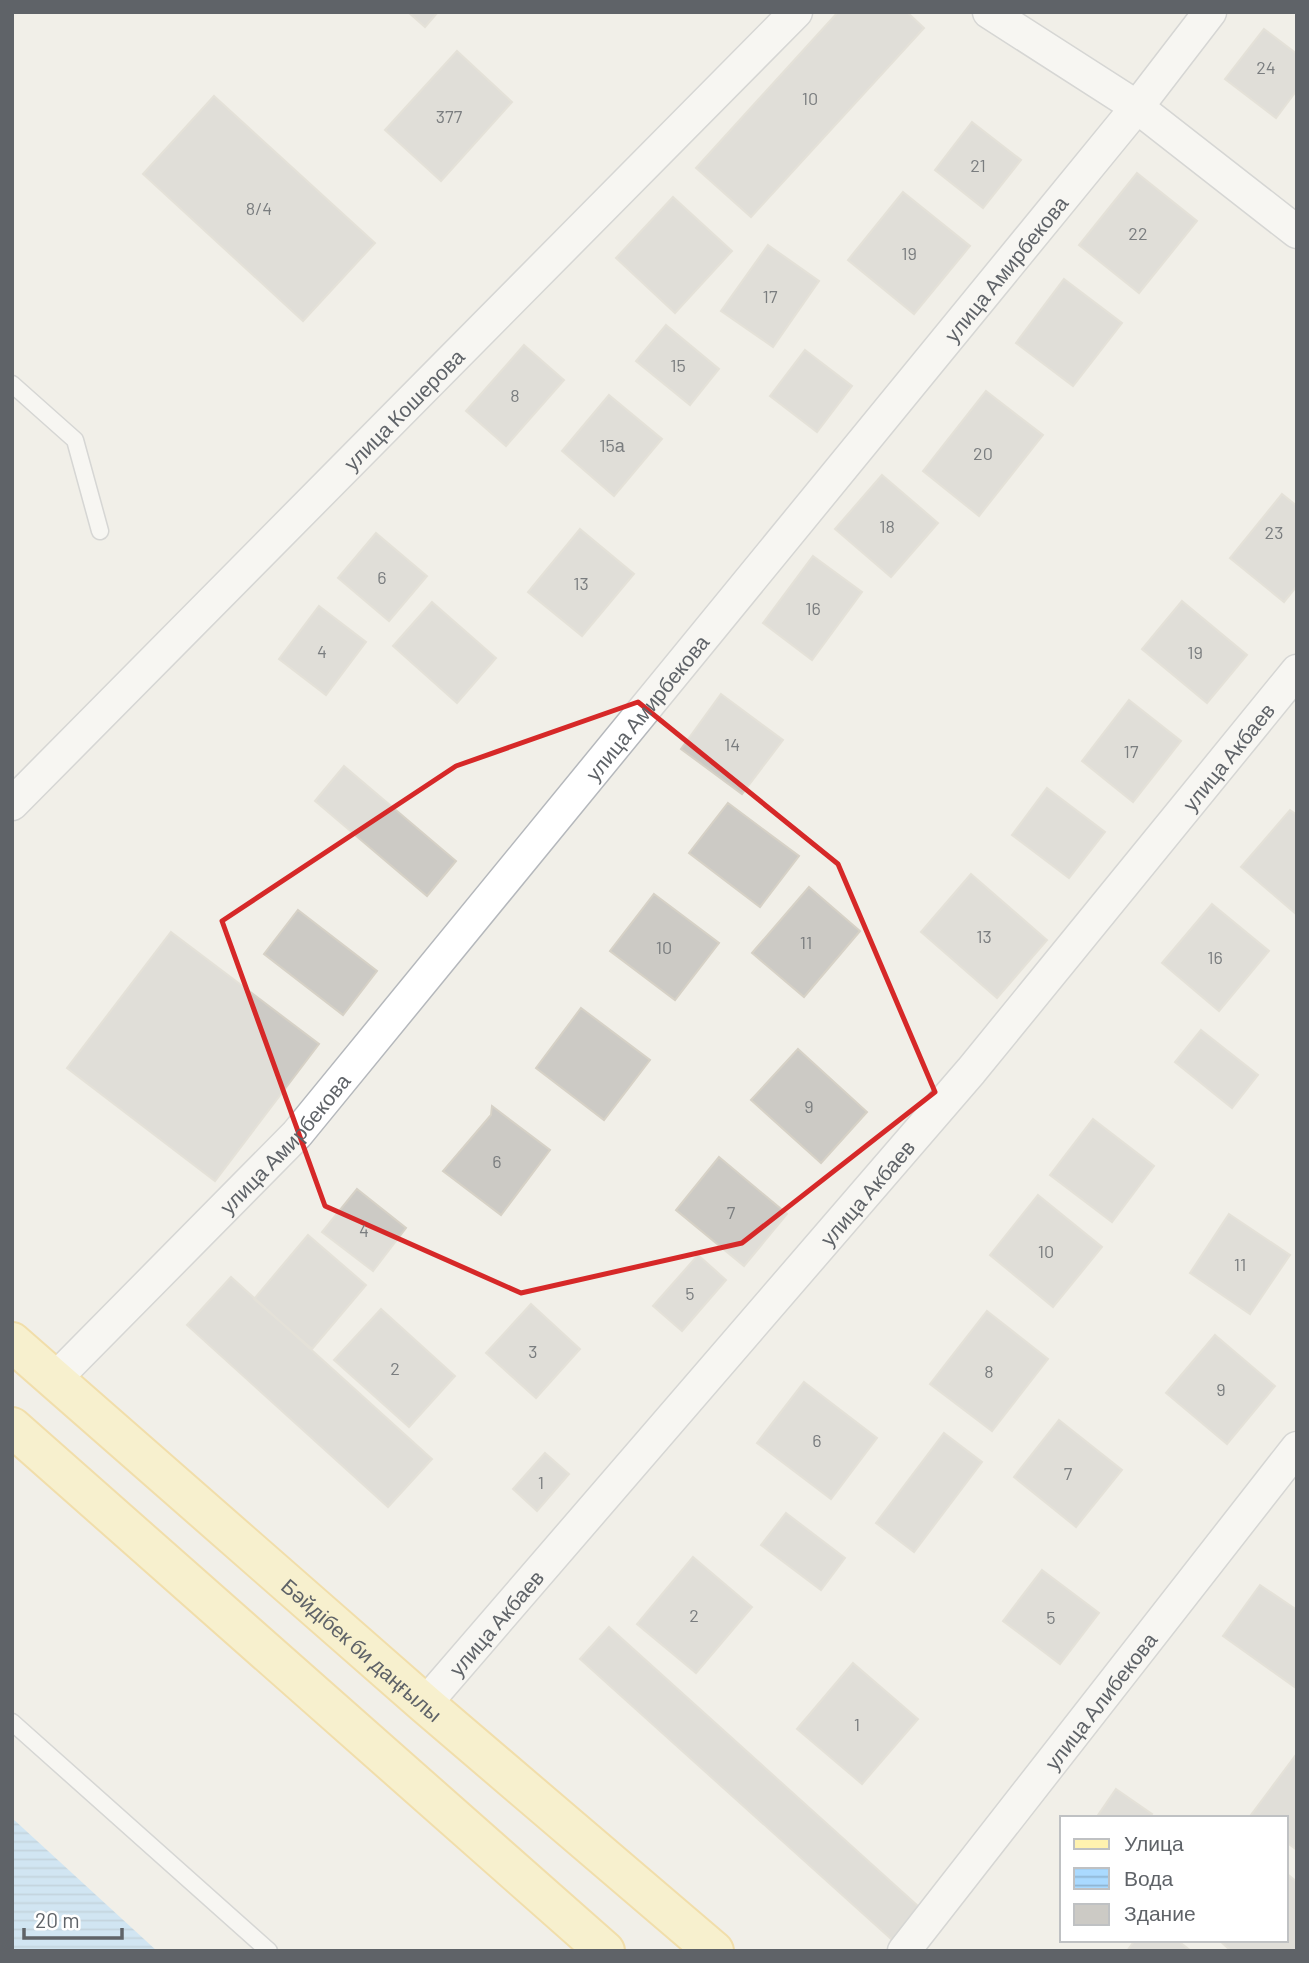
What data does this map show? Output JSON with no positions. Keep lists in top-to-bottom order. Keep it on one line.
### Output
{"streets":{"main road":["Бәйдібек би даңғылы"],"street":["улица Амирбекова","улица Кошерова","улица Акбаев","улица Алибекова"]},"crossings":[["улица Амирбекова","Бәйдібек би даңғылы"],["улица Акбаев","Бәйдібек би даңғылы"]],"house_numbers":["24","10","377","21","8/4","22","19","17","15","8","15а","20","18","23","6","13","16","4","19","14","17","13","11","10","16","9","6","7","4","10","11","5","3","2","8","9","6","7","1","2","5","1"],"legend":["Улица","Вода","Здание"],"scale_bar":"20 m"}
